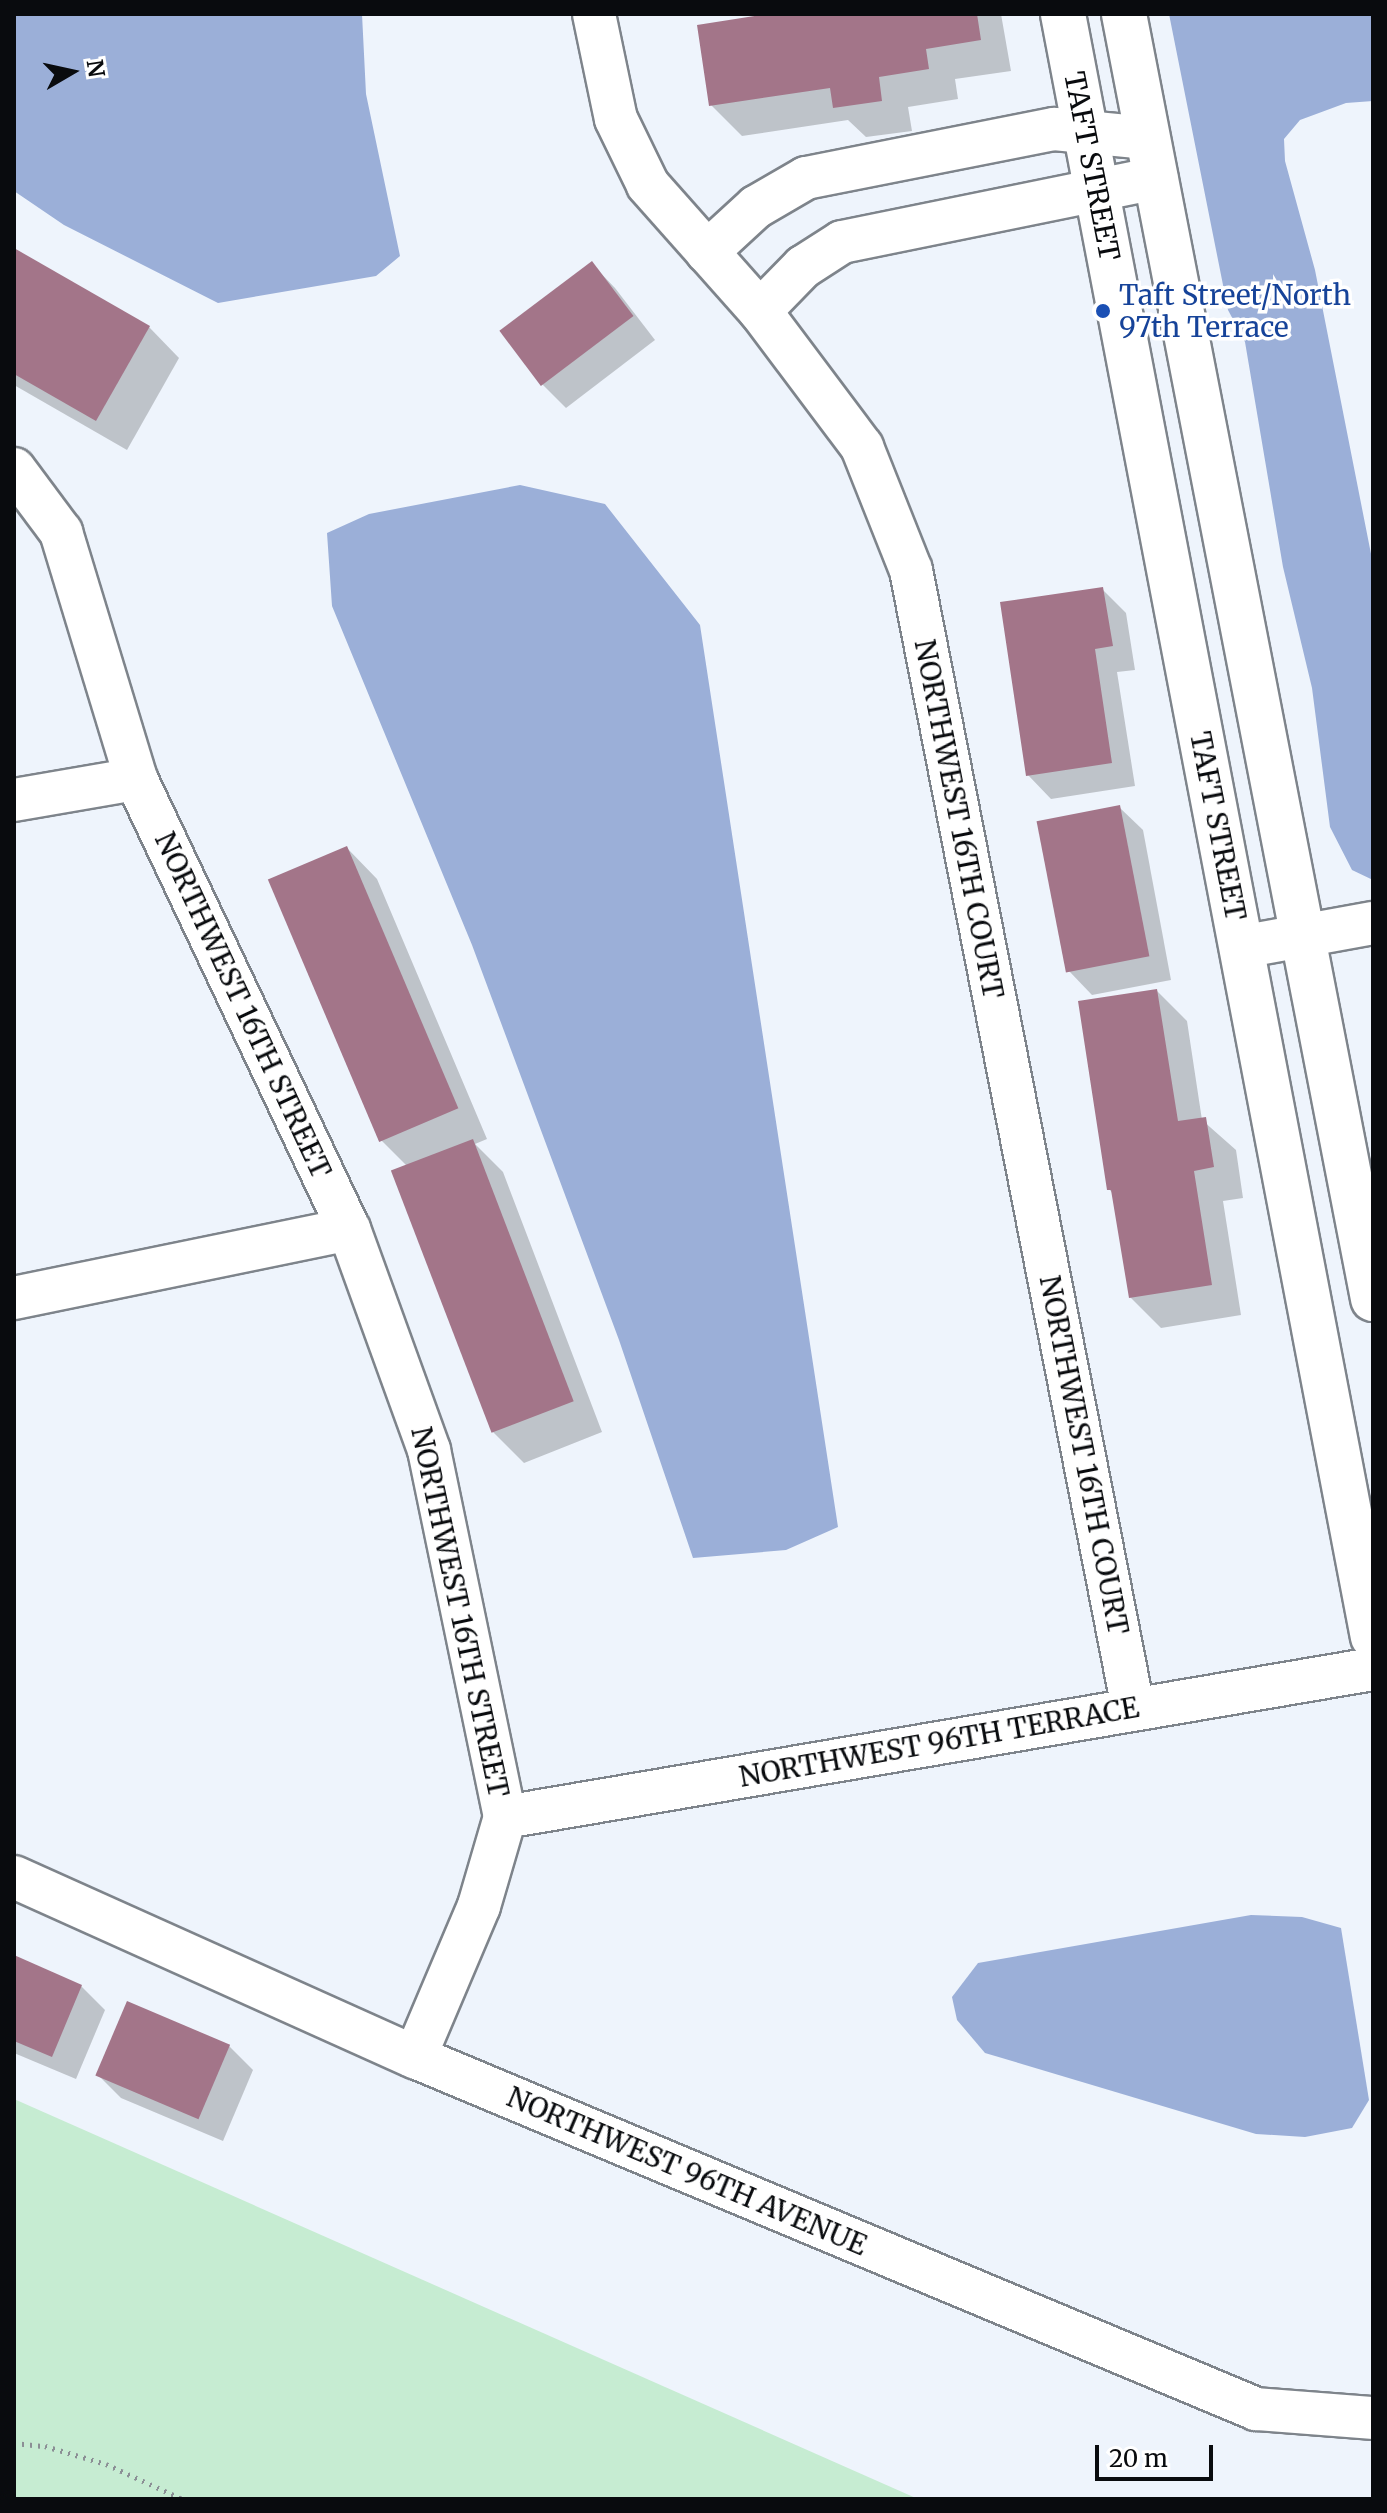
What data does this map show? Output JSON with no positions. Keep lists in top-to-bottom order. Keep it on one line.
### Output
{"streets":{"street":["TAFT STREET","NORTHWEST 16TH COURT","NORTHWEST 16TH STREET","NORTHWEST 96TH TERRACE","NORTHWEST 96TH AVENUE"]},"crossings":[["NORTHWEST 16TH COURT","NORTHWEST 96TH TERRACE"],["NORTHWEST 16TH STREET","NORTHWEST 96TH TERRACE"],["NORTHWEST 16TH STREET","NORTHWEST 96TH AVENUE"]],"places":["Taft Street/North 97th Terrace"],"scale_bar":"20 m","north":"right"}
